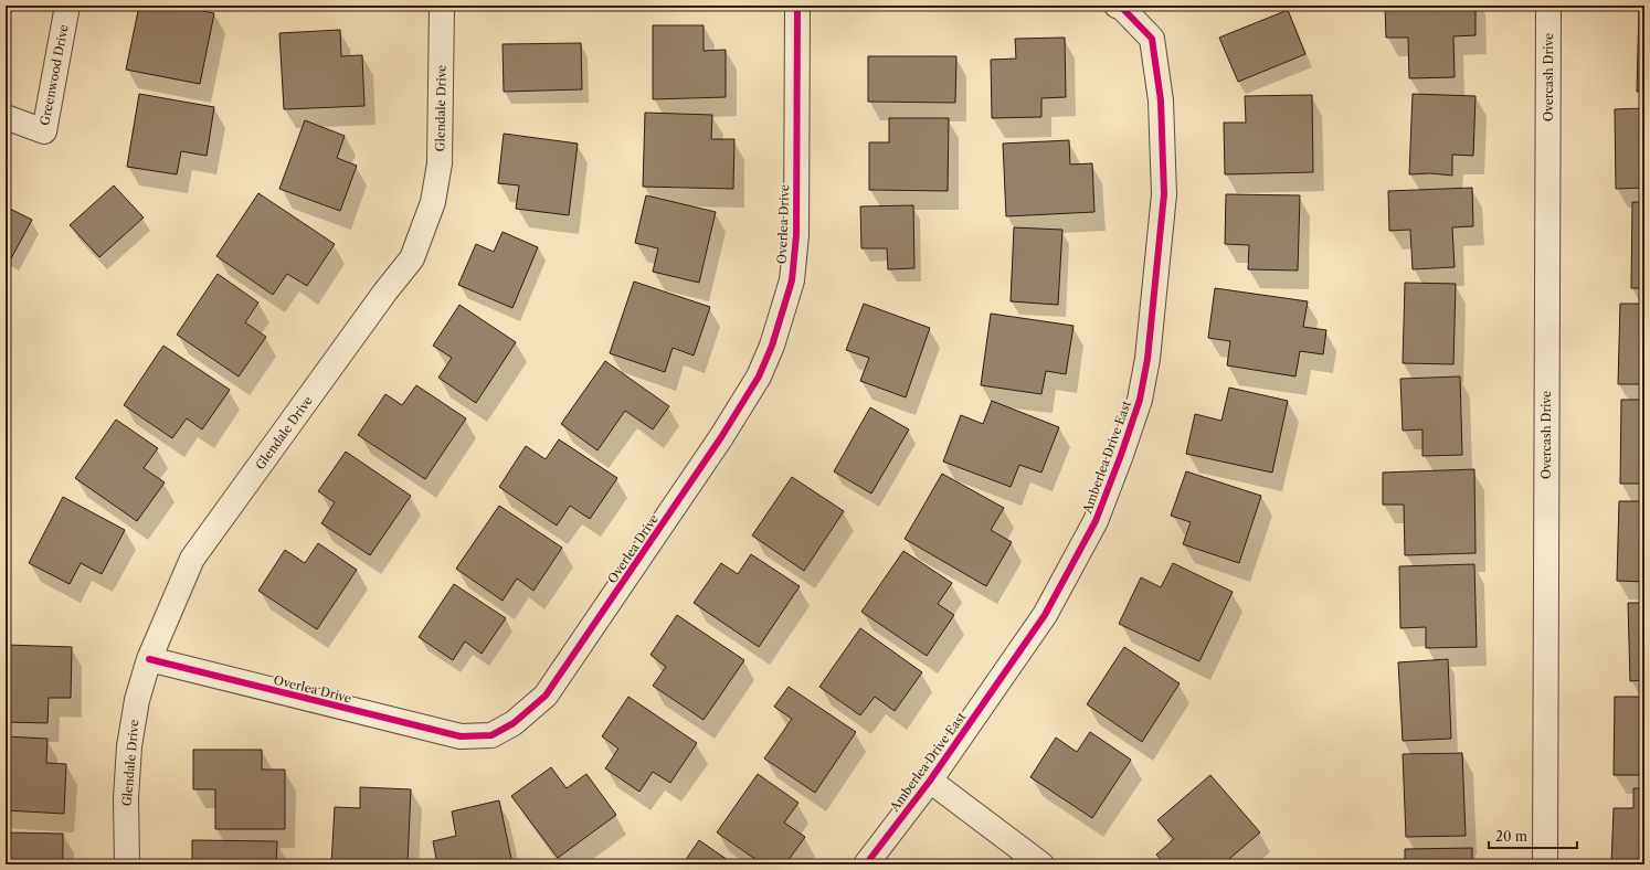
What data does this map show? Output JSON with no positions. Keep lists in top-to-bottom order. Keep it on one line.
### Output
{"streets":{"street":["Greenwood Drive","Overcash Drive","Glendale Drive","Overlea Drive","Amberlea Drive East"]},"crossings":[["Glendale Drive","Overlea Drive"]],"scale_bar":"20 m"}
